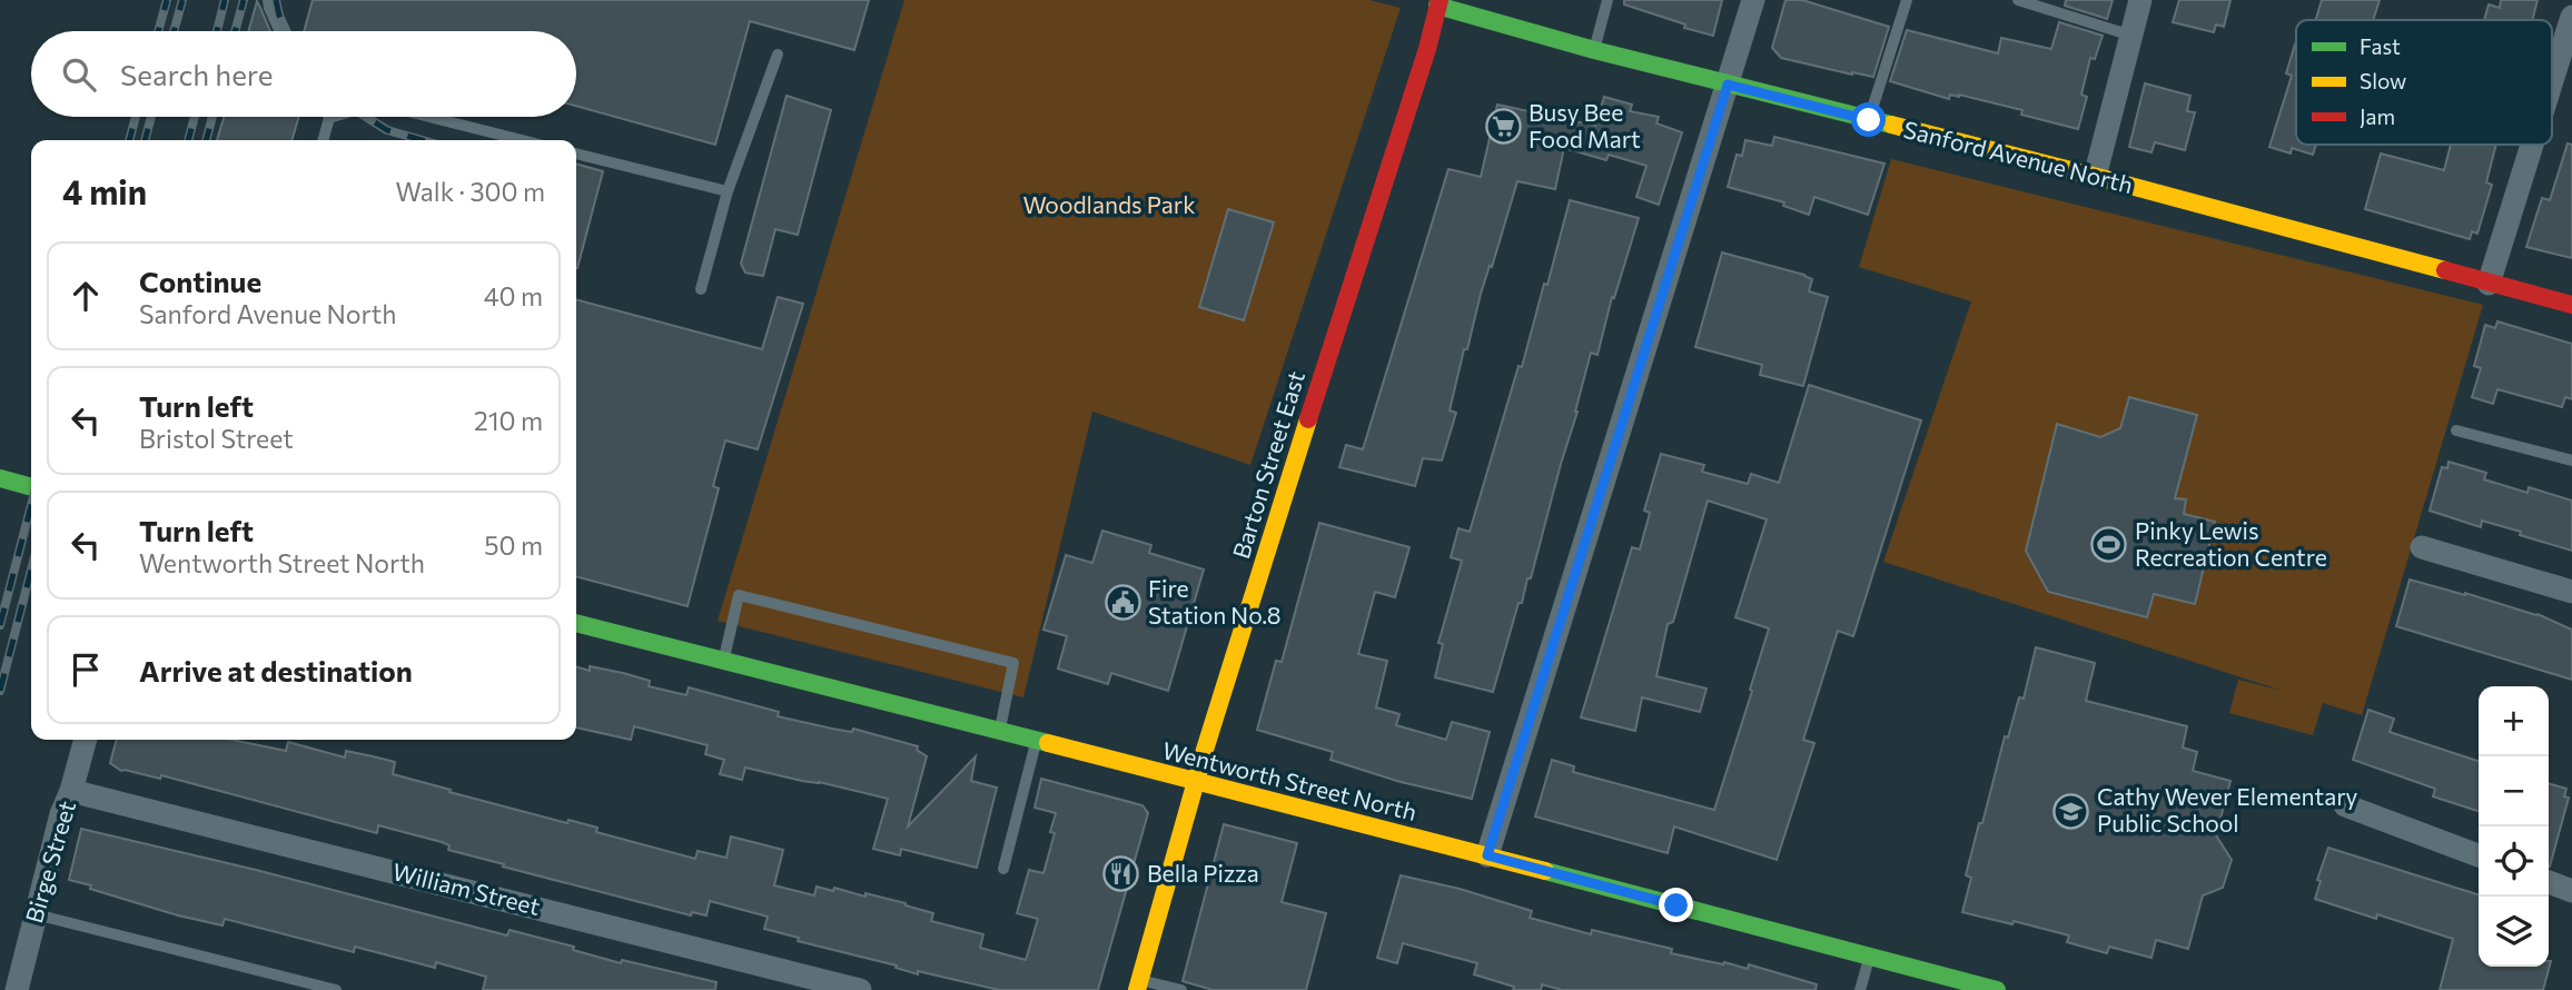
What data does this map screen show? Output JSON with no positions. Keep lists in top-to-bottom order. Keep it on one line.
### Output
{"streets":{"main road":["Sanford Avenue North","Barton Street East","Wentworth Street North"],"street":["Birge Street","William Street"]},"crossings":[["Sanford Avenue North","Barton Street East"],["Barton Street East","Wentworth Street North"],["Birge Street","William Street"]],"parks":["Woodlands Park"],"places":{"supermarket":["Busy Bee Food Mart"],"sports":["Pinky Lewis Recreation Centre"],"public building":["Fire Station No.8"],"school or university":["Cathy Wever Elementary Public School"],"restaurant":["Bella Pizza"]},"legend":["Fast","Slow","Jam"],"page":{"search":"Search here","heading":["4 min","Walk · 300 m"],"list":[["Continue","Sanford Avenue North","40 m"],["Turn left","Bristol Street","210 m"],["Turn left","Wentworth Street North","50 m"],"Arrive at destination"],"map_buttons":["+","−"]}}
